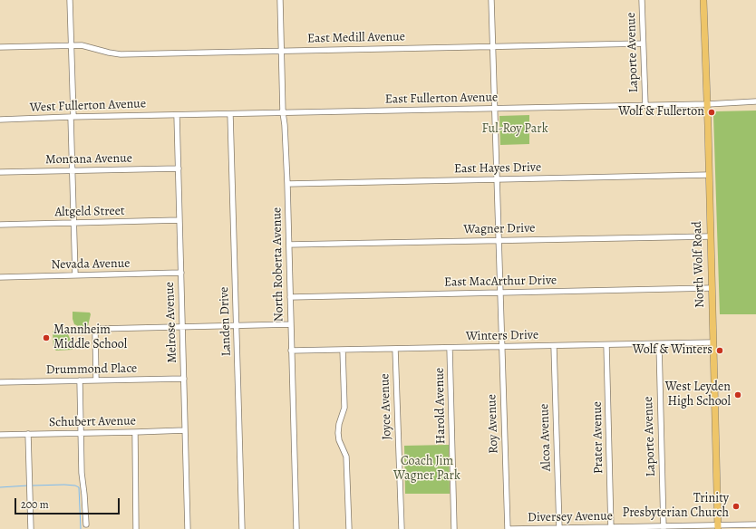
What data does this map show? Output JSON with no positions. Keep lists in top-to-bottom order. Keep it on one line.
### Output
{"streets":{"main road":["North Wolf Road"],"street":["East Medill Avenue","Laporte Avenue","East Fullerton Avenue","West Fullerton Avenue","Montana Avenue","East Hayes Drive","Altgeld Street","Wagner Drive","Nevada Avenue","North Roberta Avenue","East MacArthur Drive","Landen Drive","Melrose Avenue","Winters Drive","Drummond Place","Harold Avenue","Joyce Avenue","Schubert Avenue","Roy Avenue","Alcoa Avenue","Prater Avenue","Diversey Avenue"]},"crossings":[["East Medill Avenue","Laporte Avenue"],["East Medill Avenue","North Roberta Avenue"],["East Medill Avenue","Roy Avenue"],["Laporte Avenue","East Fullerton Avenue"],["Laporte Avenue","Winters Drive"],["Laporte Avenue","Diversey Avenue"],["East Fullerton Avenue","West Fullerton Avenue"],["East Fullerton Avenue","North Roberta Avenue"],["East Fullerton Avenue","North Wolf Road"],["East Fullerton Avenue","Landen Drive"],["East Fullerton Avenue","Melrose Avenue"],["East Fullerton Avenue","Roy Avenue"],["West Fullerton Avenue","Melrose Avenue"],["Montana Avenue","Melrose Avenue"],["East Hayes Drive","North Roberta Avenue"],["East Hayes Drive","North Wolf Road"],["East Hayes Drive","Roy Avenue"],["Altgeld Street","Melrose Avenue"],["Wagner Drive","North Roberta Avenue"],["Wagner Drive","North Wolf Road"],["Wagner Drive","Roy Avenue"],["Nevada Avenue","Melrose Avenue"],["North Roberta Avenue","East MacArthur Drive"],["North Roberta Avenue","Winters Drive"],["North Wolf Road","East MacArthur Drive"],["North Wolf Road","Winters Drive"],["North Wolf Road","Diversey Avenue"],["East MacArthur Drive","Roy Avenue"],["Melrose Avenue","Drummond Place"],["Melrose Avenue","Schubert Avenue"],["Winters Drive","Harold Avenue"],["Winters Drive","Joyce Avenue"],["Winters Drive","Roy Avenue"],["Winters Drive","Alcoa Avenue"],["Winters Drive","Prater Avenue"],["Alcoa Avenue","Diversey Avenue"],["Prater Avenue","Diversey Avenue"]],"parks":["Ful-Roy Park","Coach Jim Wagner Park"],"places":["Wolf & Fullerton","Mannheim Middle School","Wolf & Winters","West Leyden High School","Trinity Presbyterian Church"],"scale_bar":"200 m"}
